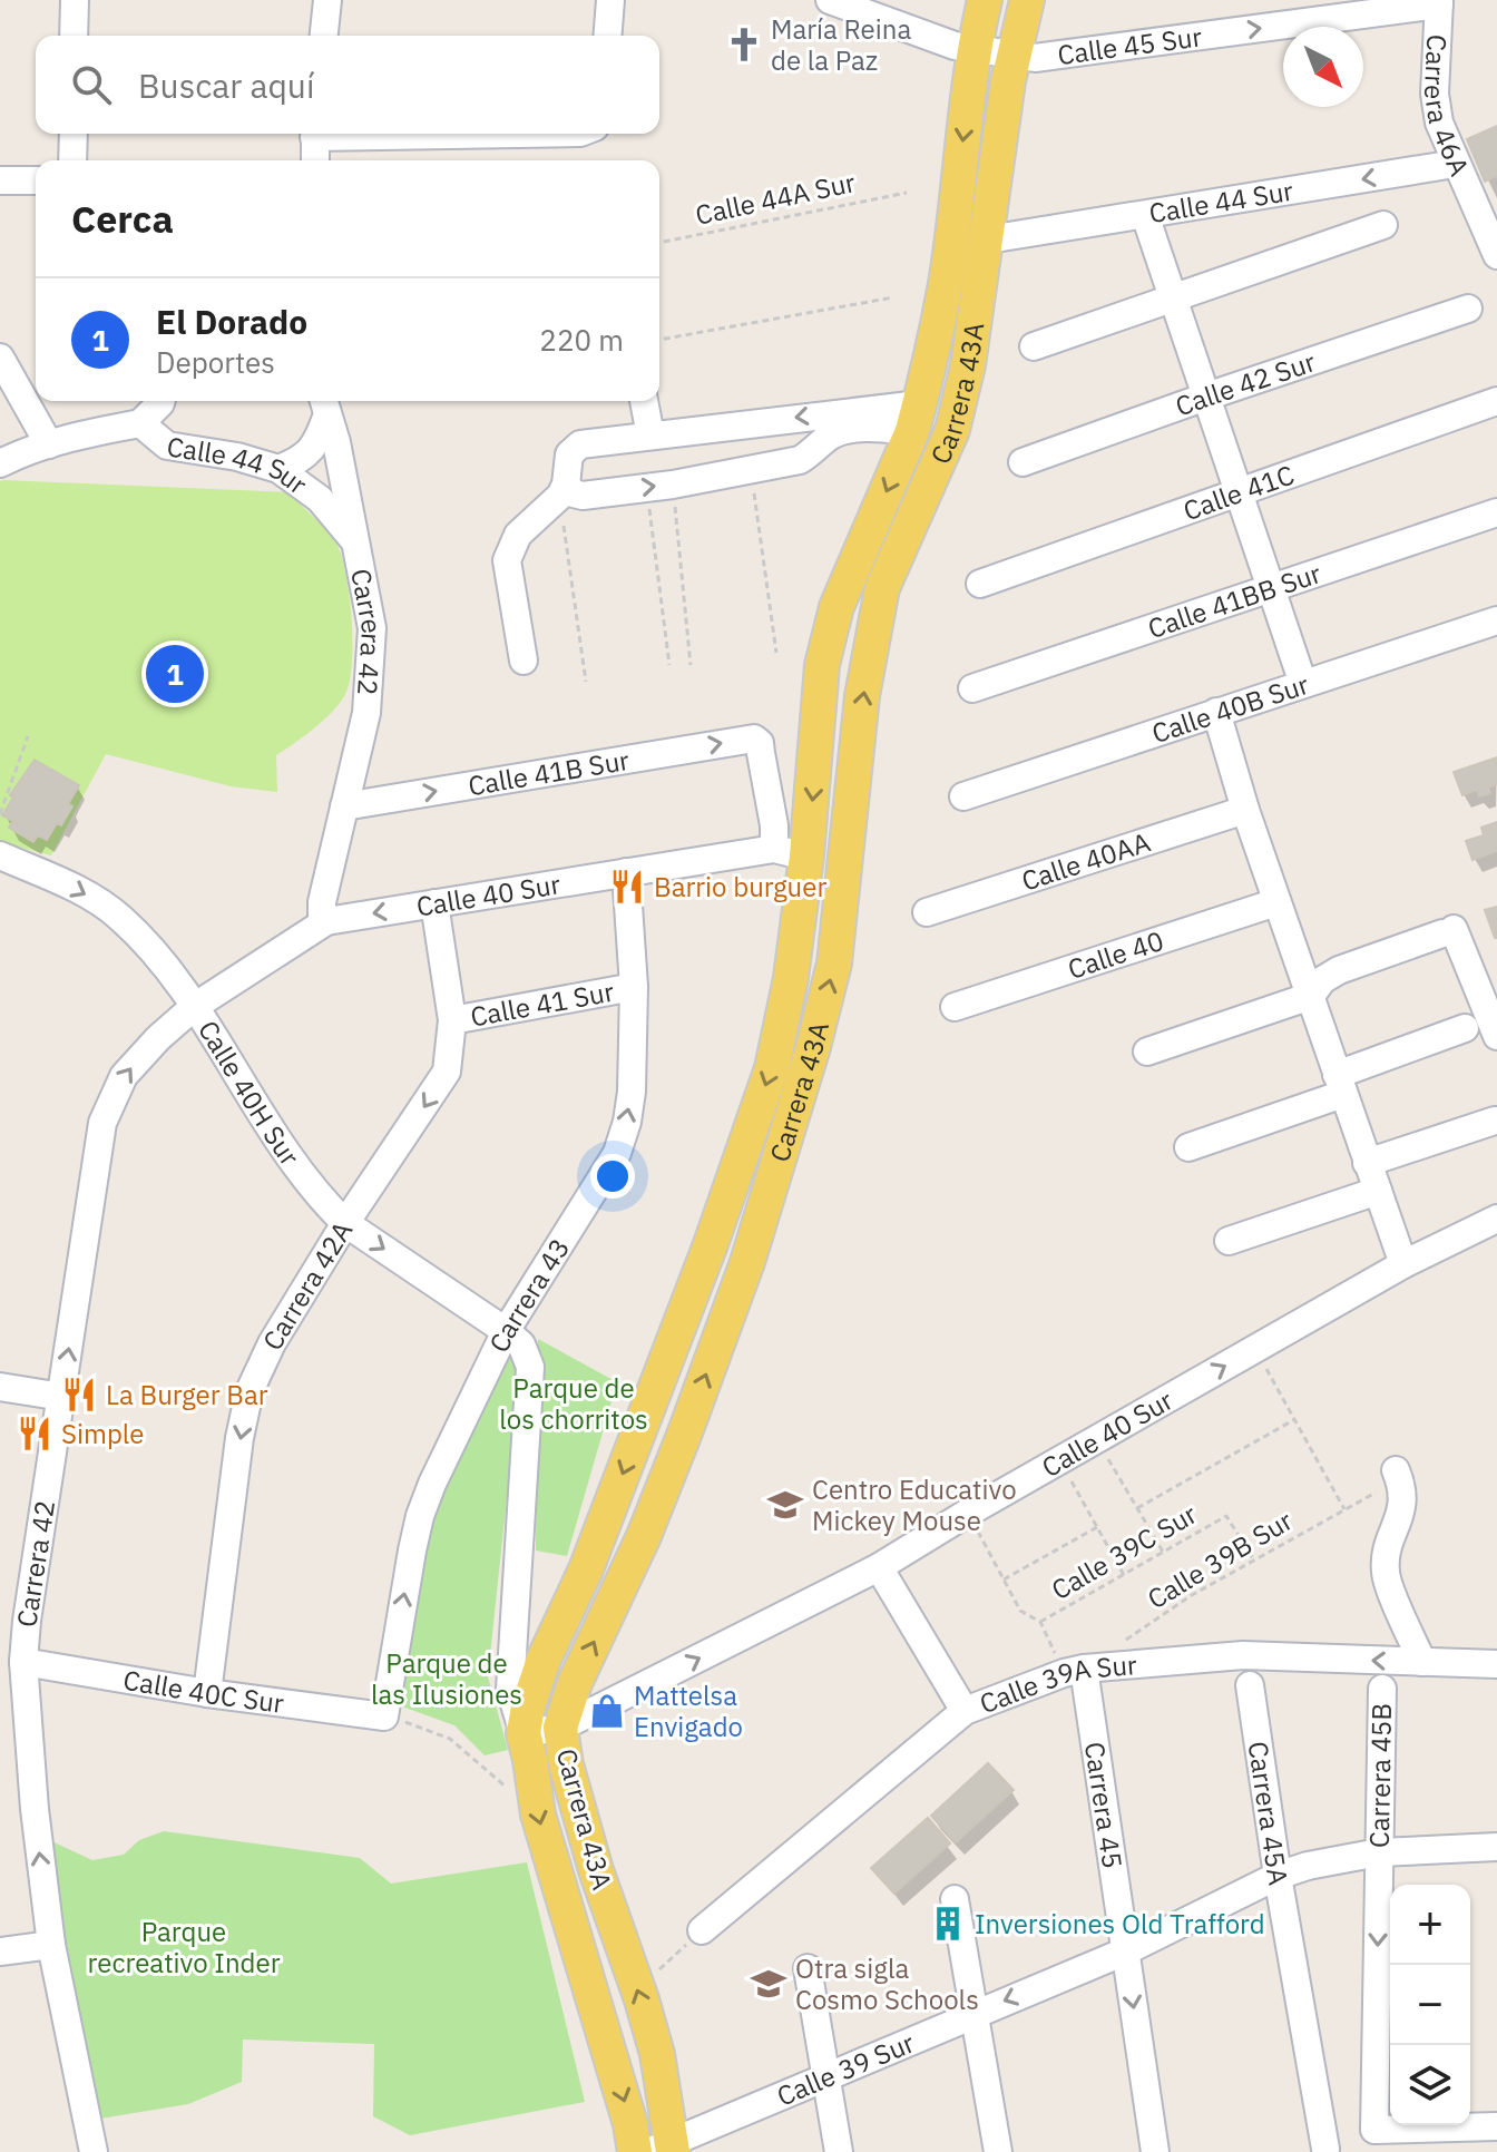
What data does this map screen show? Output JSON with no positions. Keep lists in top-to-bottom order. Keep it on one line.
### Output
{"streets":{"main road":["Carrera 43A"],"street":["Calle 45 Sur","Carrera 46A","Calle 44 Sur","Calle 42 Sur","Calle 41C","Calle 41BB Sur","Carrera 42","Calle 40B Sur","Calle 41B Sur","Calle 40AA","Calle 40 Sur","Calle 40","Calle 41 Sur","Calle 40H Sur","Carrera 42A","Carrera 43","Calle 39A Sur","Calle 40C Sur","Carrera 45B","Carrera 45","Carrera 45A","Calle 39 Sur"],"path":["Calle 44A Sur","Calle 39C Sur","Calle 39B Sur"]},"crossings":[["Calle 45 Sur","Carrera 46A"],["Calle 45 Sur","Carrera 43A"],["Carrera 46A","Calle 44 Sur"],["Calle 44 Sur","Carrera 43A"],["Calle 44 Sur","Carrera 42"],["Carrera 43A","Calle 40 Sur"],["Carrera 43A","Calle 40H Sur"],["Carrera 43A","Carrera 43"],["Carrera 43A","Calle 39 Sur"],["Carrera 42","Calle 41B Sur"],["Carrera 42","Calle 40 Sur"],["Carrera 42","Calle 40H Sur"],["Carrera 42","Calle 40C Sur"],["Calle 41B Sur","Calle 40 Sur"],["Calle 40 Sur","Calle 40H Sur"],["Calle 40 Sur","Carrera 42A"],["Calle 40 Sur","Carrera 43"],["Calle 41 Sur","Carrera 42A"],["Calle 41 Sur","Carrera 43"],["Calle 40H Sur","Carrera 42A"],["Calle 40H Sur","Carrera 43"],["Carrera 42A","Calle 40C Sur"],["Carrera 43","Calle 40C Sur"],["Calle 39C Sur","Calle 39B Sur"],["Calle 39A Sur","Carrera 45"],["Carrera 45B","Calle 39 Sur"],["Carrera 45","Calle 39 Sur"],["Carrera 45A","Calle 39 Sur"]],"one_way":["Carrera 42","Calle 41B Sur","Calle 40H Sur","Carrera 42A","Carrera 43","Calle 39A Sur"],"parks":["Parque de los chorritos","Parque de las Ilusiones","Parque recreativo Inder"],"places":{"church":["María Reina de la Paz"],"restaurant":["Barrio burguer","La Burger Bar","Simple"],"school or university":["Centro Educativo Mickey Mouse","Otra sigla Cosmo Schools"],"shop":["Mattelsa Envigado"],"building":["Inversiones Old Trafford"]},"north":"bottom right","page":{"search":"Buscar aquí","heading":"Cerca","list":[{"mark":"1","name":"El Dorado","note":"Deportes","value":"220 m"}],"pins":"1","map_buttons":["+","−"]}}
